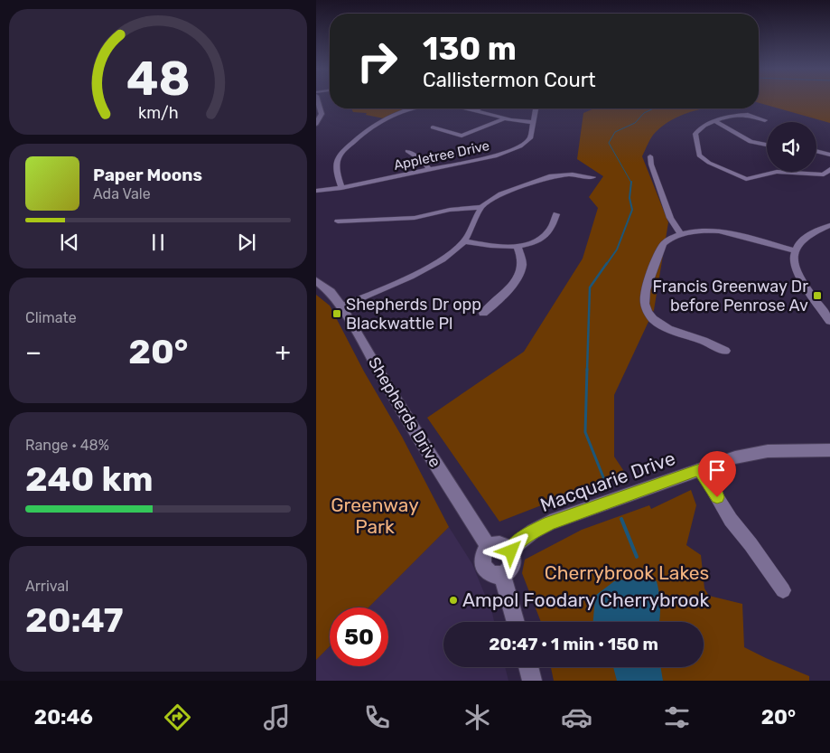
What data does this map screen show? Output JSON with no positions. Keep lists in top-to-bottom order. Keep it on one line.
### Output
{"streets":{"main road":["Shepherds Drive","Macquarie Drive"],"street":["Appletree Drive"]},"crossings":[["Shepherds Drive","Macquarie Drive"]],"parks":["Greenway Park","Cherrybrook Lakes"],"places":{"transit":["Francis Greenway Dr before Penrose Av","Shepherds Dr opp Blackwattle Pl"],"other":["Ampol Foodary Cherrybrook"]},"page":{"turn":["130 m","Callistermon Court"],"song":["Paper Moons","Ada Vale"],"tile":["Climate",["Range · 48%","240 km"],["Arrival","20:47"]],"heat":["−","20°","+"],"limit":"50","trip":"20:47 · 1 min · 150 m","tabs":["20:46","20°"],"gauge":["48","km/h"]}}
